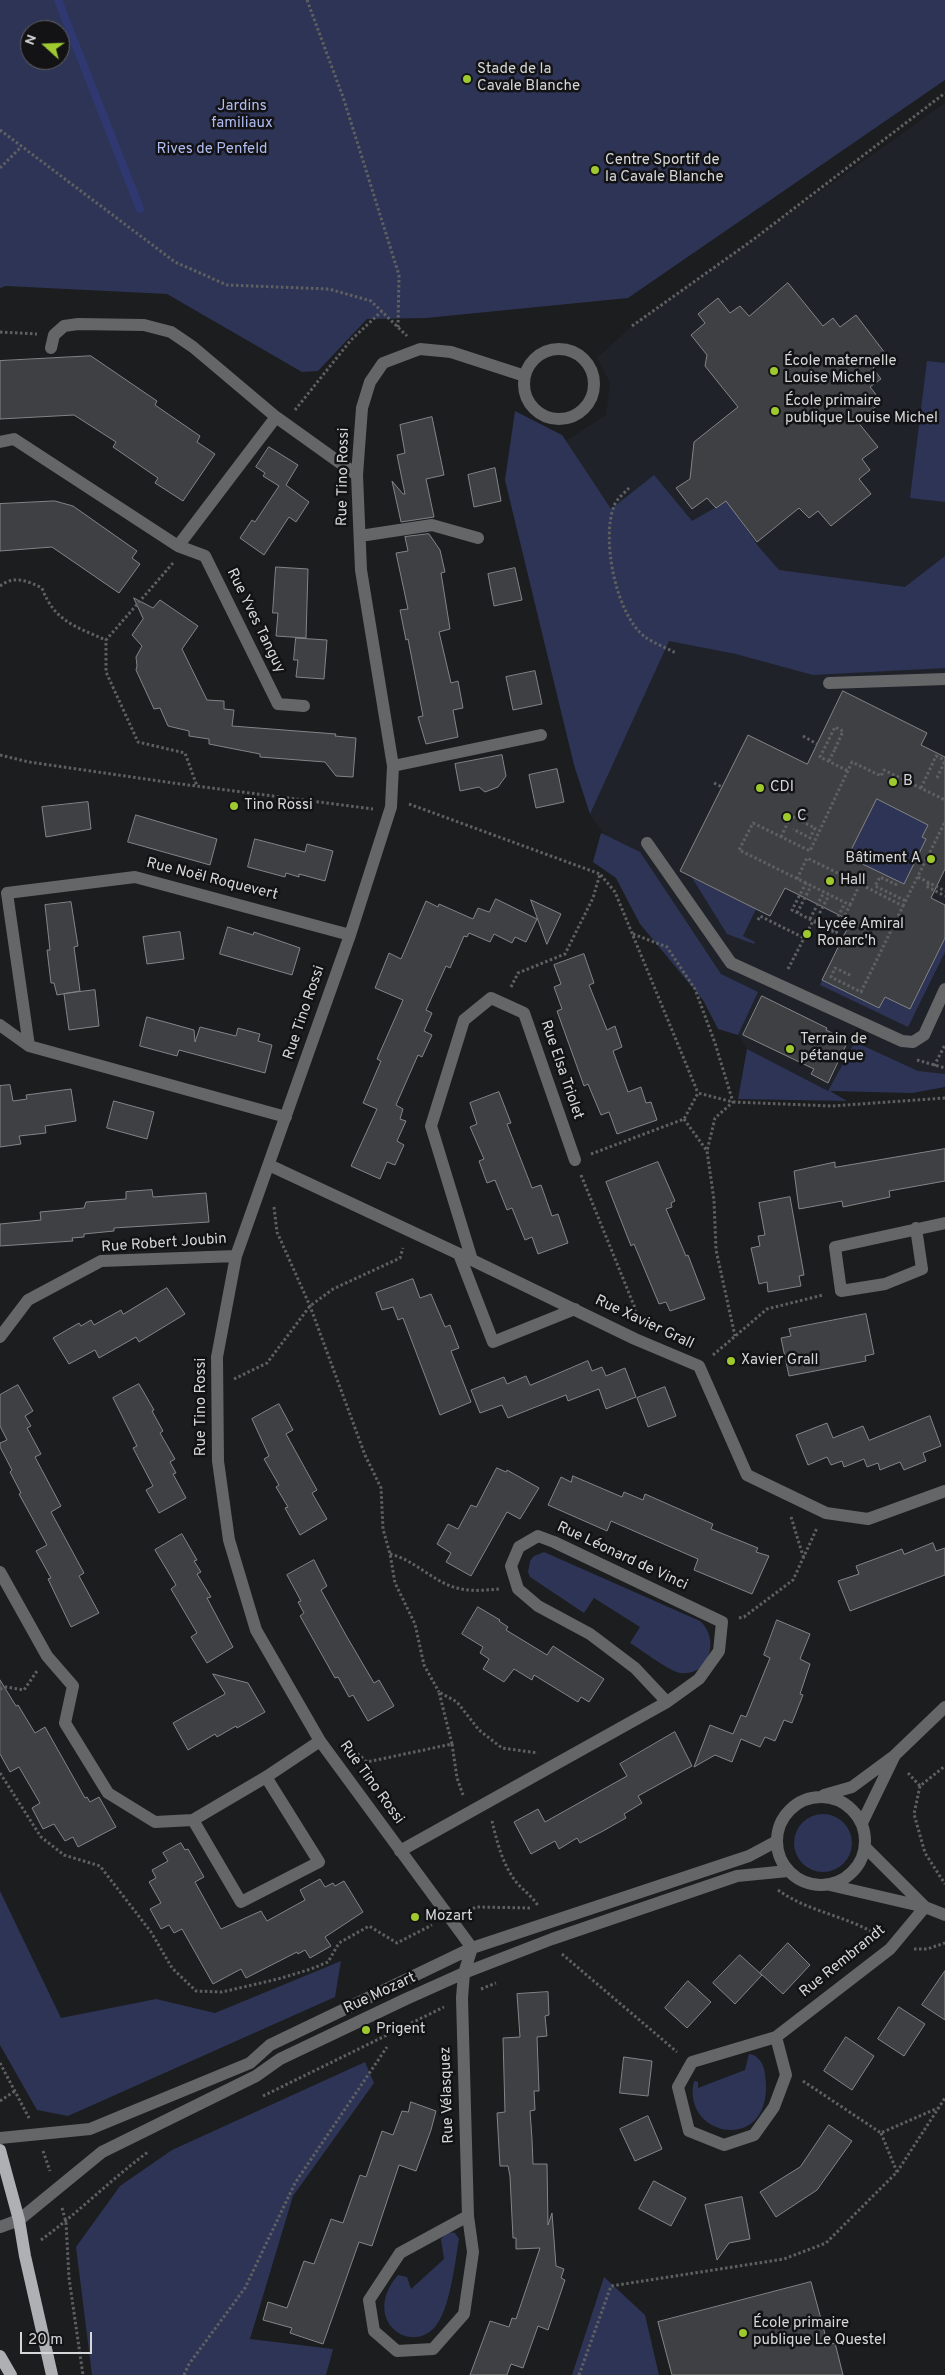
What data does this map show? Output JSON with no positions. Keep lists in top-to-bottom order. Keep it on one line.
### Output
{"streets":{"street":["Rue Tino Rossi","Rue Yves Tanguy","Rue Noël Roquevert","Rue Elsa Triolet","Rue Robert Joubin","Rue Xavier Grall","Rue Léonard de Vinci","Rue Rembrandt","Rue Mozart","Rue Vélasquez"]},"crossings":[["Rue Tino Rossi","Rue Noël Roquevert"],["Rue Tino Rossi","Rue Robert Joubin"],["Rue Tino Rossi","Rue Xavier Grall"],["Rue Tino Rossi","Rue Mozart"],["Rue Elsa Triolet","Rue Xavier Grall"],["Rue Mozart","Rue Vélasquez"]],"parks":["Jardins familiaux","Rives de Penfeld"],"places":["Stade de la Cavale Blanche","Centre Sportif de la Cavale Blanche","École maternelle Louise Michel","École primaire publique Louise Michel","B","CDI","Tino Rossi","C","Bâtiment A","Hall","Lycée Amiral Ronarc'h","Terrain de pétanque","Xavier Grall","Mozart","Prigent","École primaire publique Le Questel"],"scale_bar":"20 m","north":"left"}
